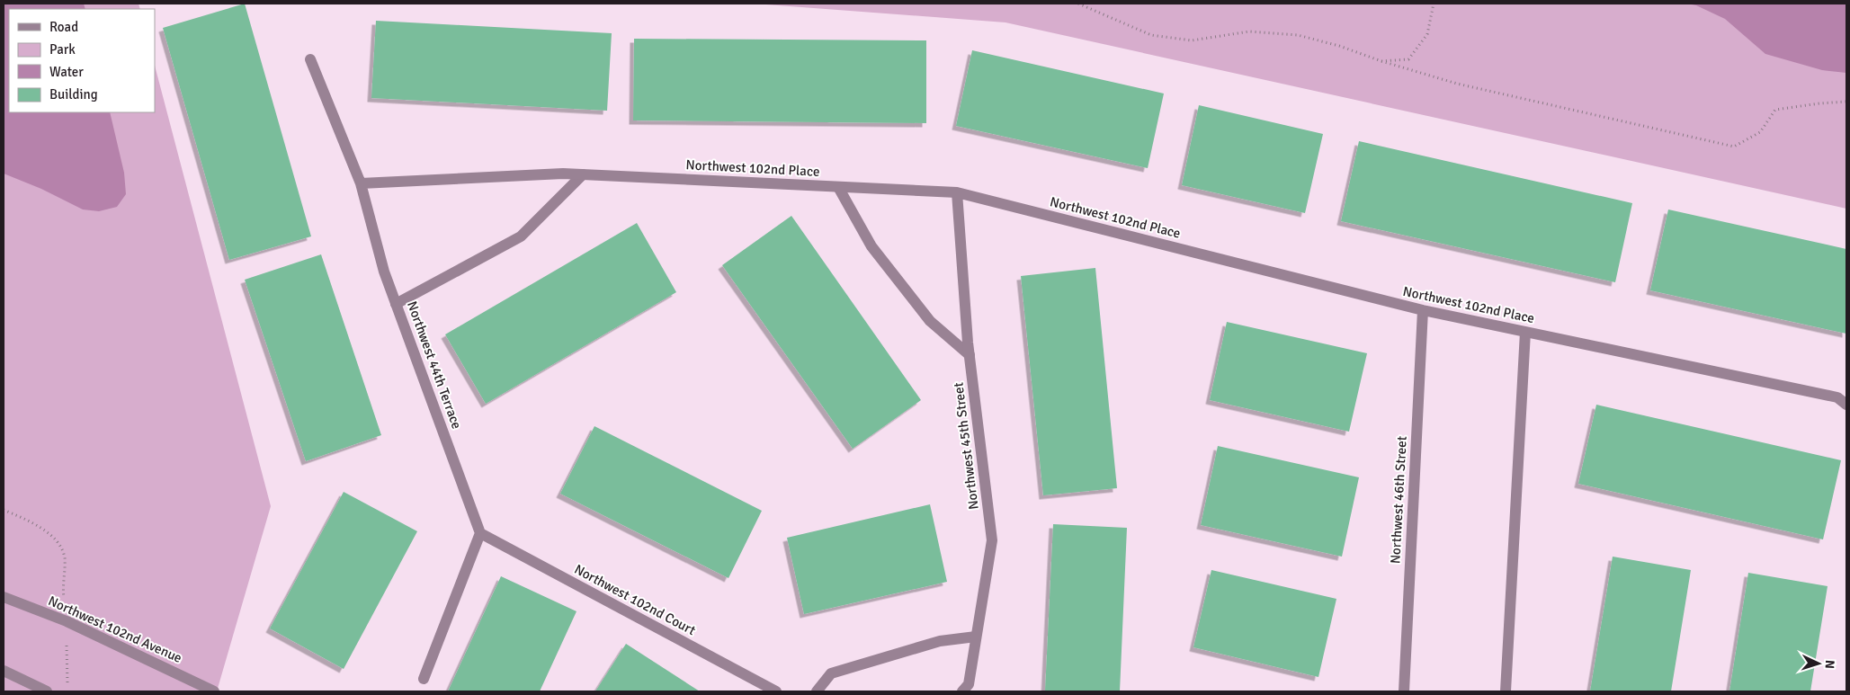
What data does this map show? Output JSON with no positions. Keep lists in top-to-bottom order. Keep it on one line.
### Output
{"streets":{"street":["Northwest 102nd Place","Northwest 44th Terrace","Northwest 45th Street","Northwest 46th Street","Northwest 102nd Court","Northwest 102nd Avenue"]},"crossings":[["Northwest 102nd Place","Northwest 44th Terrace"],["Northwest 102nd Place","Northwest 45th Street"],["Northwest 102nd Place","Northwest 46th Street"],["Northwest 44th Terrace","Northwest 102nd Court"]],"legend":["Road","Park","Water","Building"],"north":"right"}
